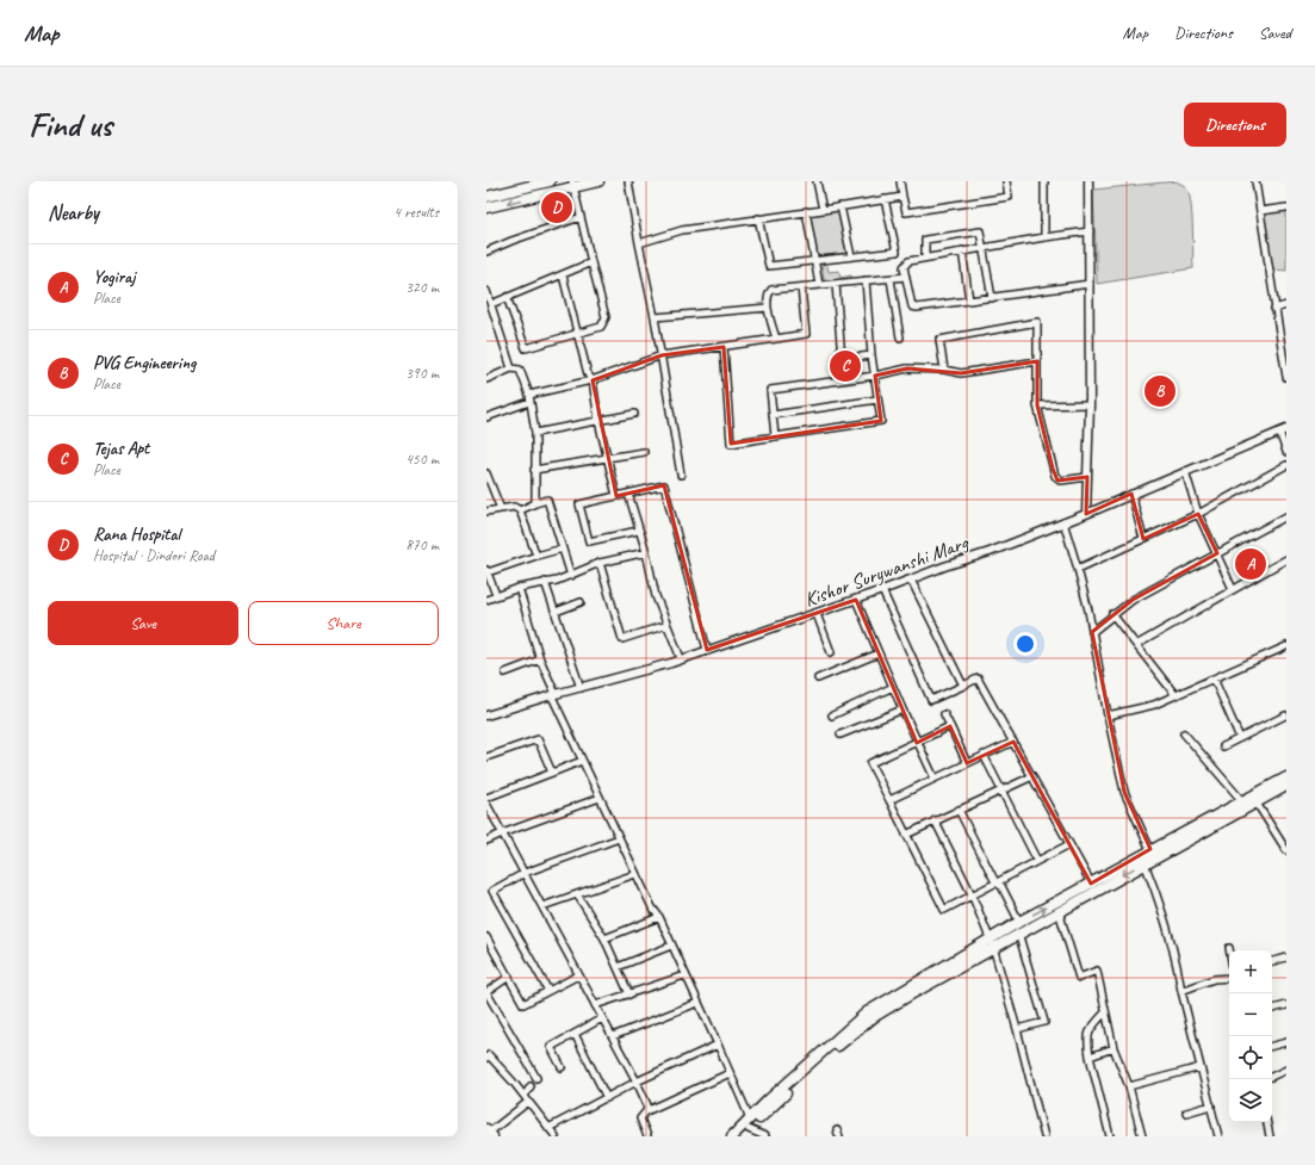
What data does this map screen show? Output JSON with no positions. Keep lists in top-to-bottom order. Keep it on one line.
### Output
{"streets":{"street":["Kishor Surywanshi Marg"]},"page":{"header":"Map","nav":["Map","Directions","Saved"],"buttons":["Directions",["Save","Share"]],"title":"Find us","heading":["Nearby","4 results"],"pins":["D","C","B","A"],"list":[{"mark":"A","name":"Yogiraj","note":"Place","value":"320 m"},{"mark":"B","name":"PVG Engineering","note":"Place","value":"390 m"},{"mark":"C","name":"Tejas Apt","note":"Place","value":"450 m"},{"mark":"D","name":"Rana Hospital","note":"Hospital · Dindori Road","value":"870 m"}],"map_buttons":["+","−"]}}
